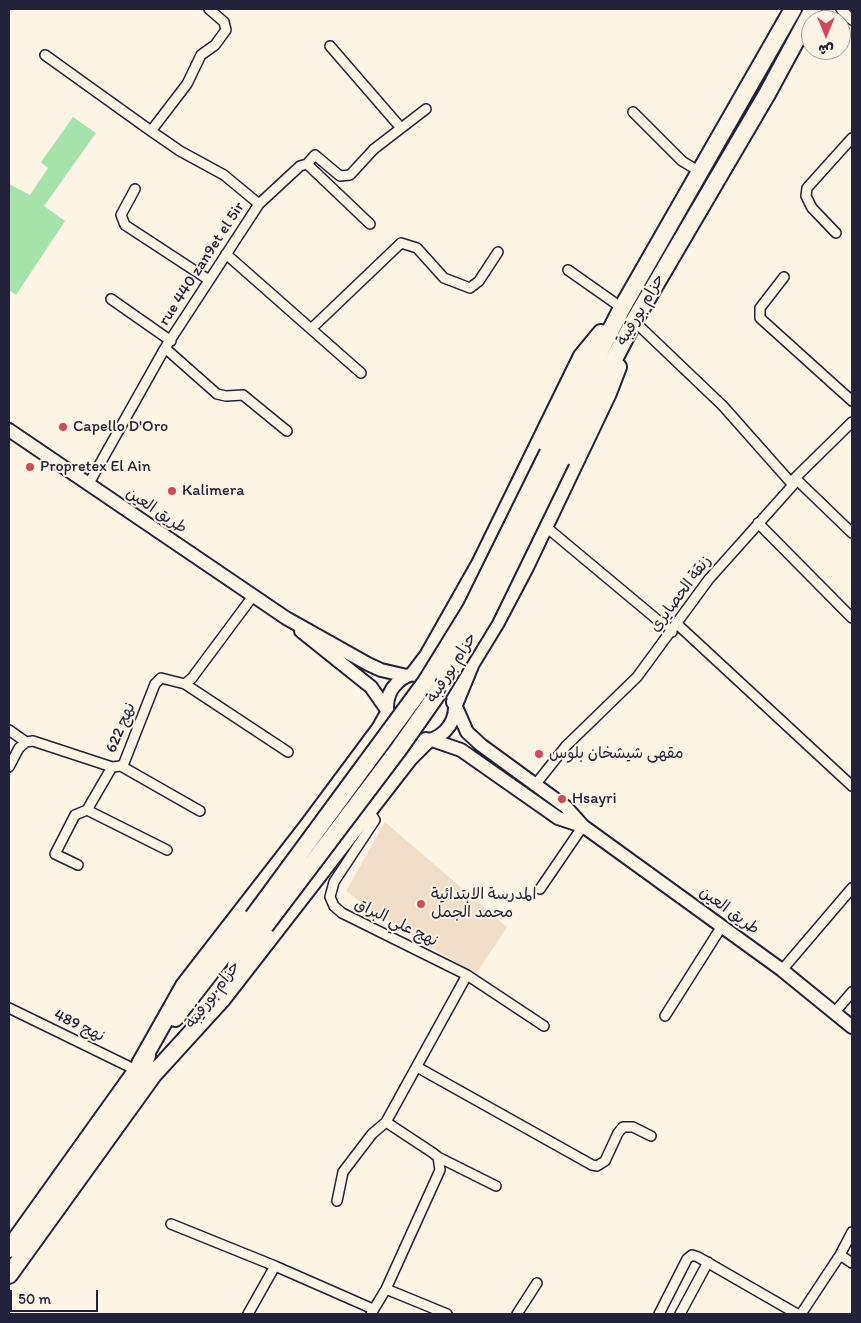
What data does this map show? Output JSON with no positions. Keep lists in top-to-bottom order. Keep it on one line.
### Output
{"streets":{"highway":["حزام بورقيبة"],"main road":["طريق العين"],"street":["rue 440 zan9et el 5ir","زنقة الحصايري","نهج 622","نهج علي البراق","نهج 489"]},"crossings":[["rue 440 zan9et el 5ir","طريق العين"],["حزام بورقيبة","نهج 489"],["طريق العين","زنقة الحصايري"]],"places":["Capello D'Oro","Propretex El Ain","Kalimera","مقهى شيشخان بلوس","Hsayri","المدرسة الابتدائية محمد الجمل"],"scale_bar":"50 m","north":"bottom"}
